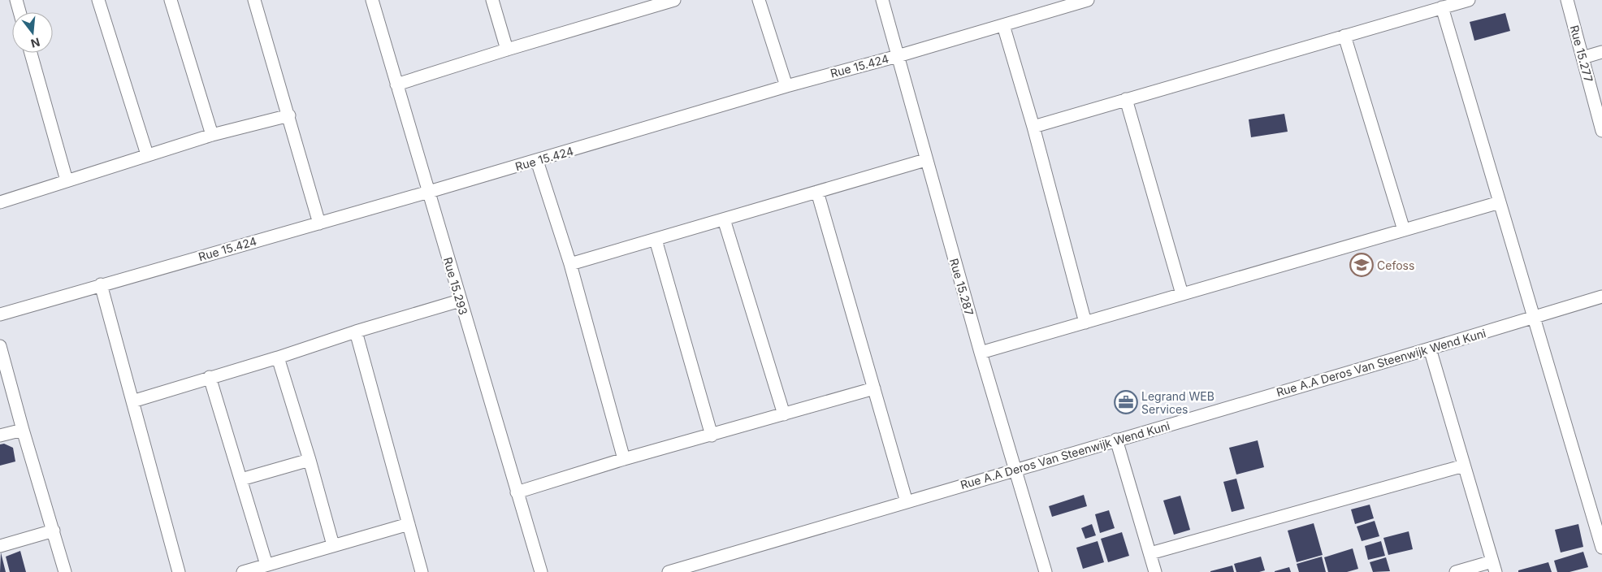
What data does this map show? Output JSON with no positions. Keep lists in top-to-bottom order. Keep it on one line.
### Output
{"streets":{"street":["Rue 15.277","Rue 15.424","Rue 15.293","Rue 15.287","Rue A.A Deros Van Steenwijk Wend Kuni"]},"crossings":[["Rue 15.424","Rue 15.293"],["Rue 15.424","Rue 15.287"],["Rue 15.287","Rue A.A Deros Van Steenwijk Wend Kuni"]],"places":{"school or university":["Cefoss"],"office":["Legrand WEB Services"]},"north":"bottom"}
